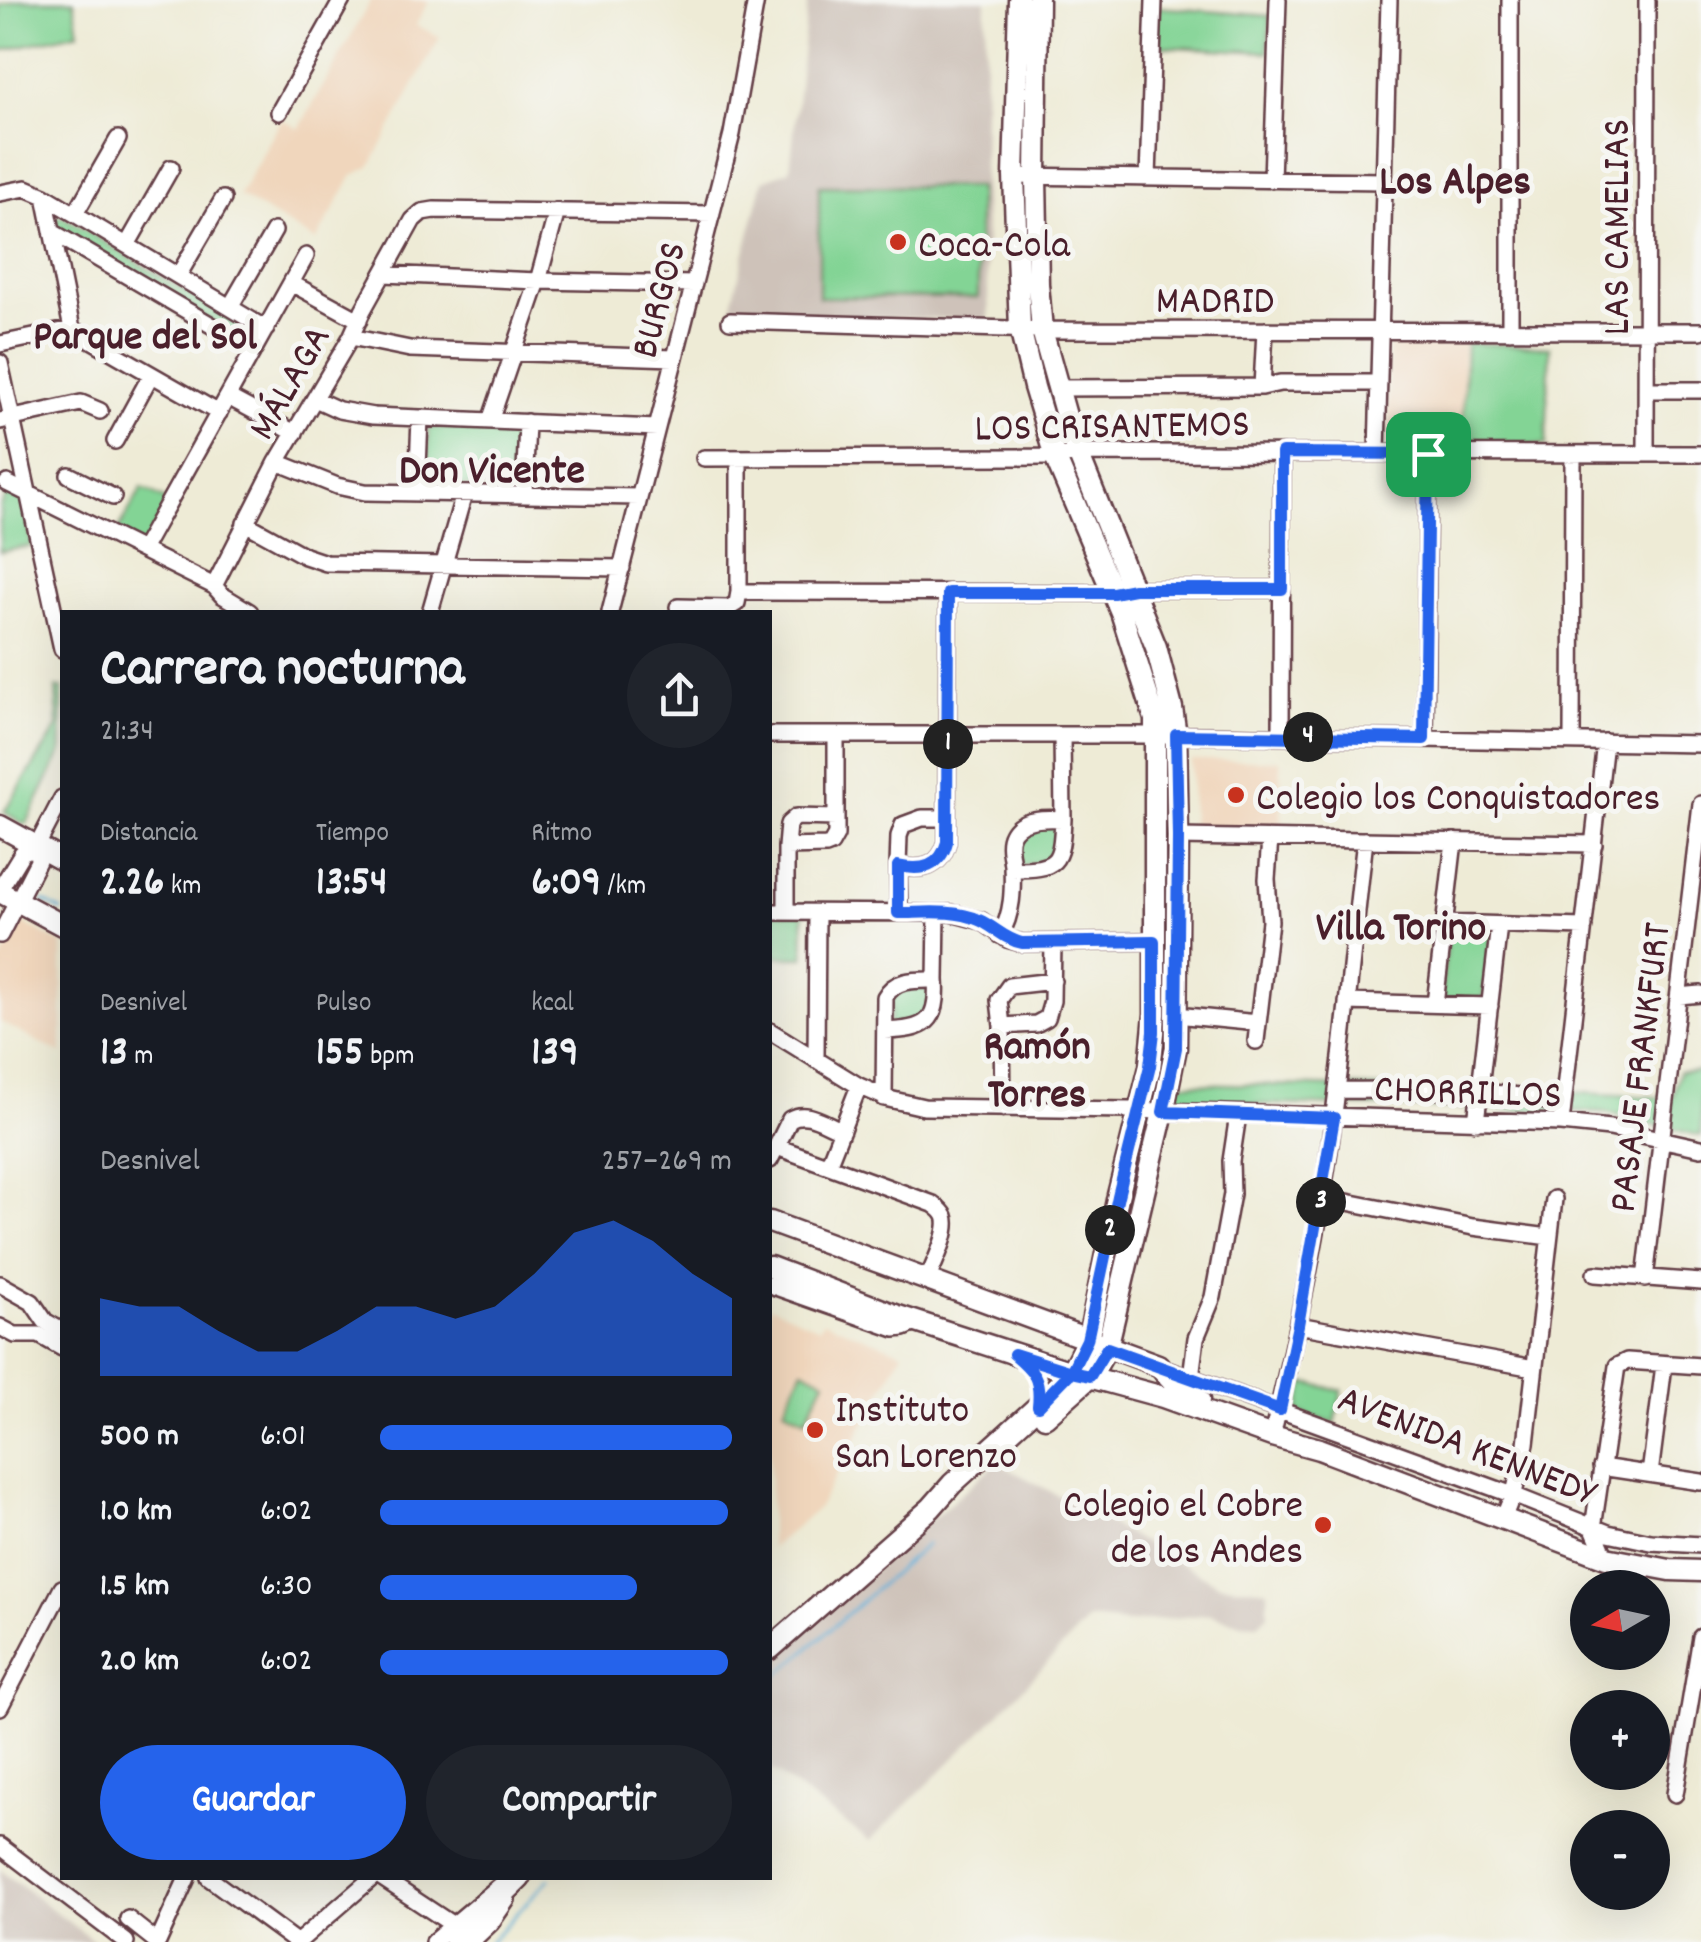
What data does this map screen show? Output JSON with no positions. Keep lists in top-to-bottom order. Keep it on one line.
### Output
{"streets":{"main road":["AVENIDA KENNEDY"],"street":["LAS CAMELIAS","MADRID","BURGOS","MÁLAGA","LOS CRISANTEMOS","PASAJE FRANKFURT","CHORRILLOS"]},"crossings":[["LAS CAMELIAS","MADRID"],["LAS CAMELIAS","LOS CRISANTEMOS"],["PASAJE FRANKFURT","CHORRILLOS"]],"districts":["Los Alpes","Parque del Sol","Don Vicente","Villa Torino","Ramón Torres"],"places":["Coca-Cola","Colegio los Conquistadores","Instituto San Lorenzo","Colegio el Cobre de los Andes"],"north":"left","page":{"heading":["Carrera nocturna","21:34"],"pins":["4","1","3","2"],"stats":[["Distancia","2.26 km"],["Tiempo","13:54"],["Ritmo","6:09 /km"],["Desnivel","13 m"],["Pulso","155 bpm"],["kcal","139"]],"chart":["Desnivel","257–269 m"],"list":[{"name":"500 m","note":"6:01"},{"name":"1.0 km","note":"6:02"},{"name":"1.5 km","note":"6:30"},{"name":"2.0 km","note":"6:02"}],"map_buttons":["+","−"],"buttons":["Guardar","Compartir"]}}
